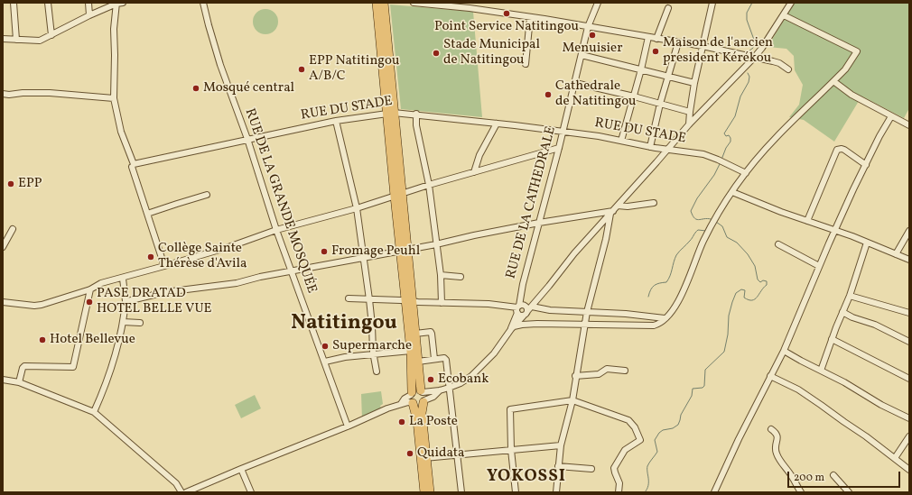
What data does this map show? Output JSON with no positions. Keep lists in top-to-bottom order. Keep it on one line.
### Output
{"streets":{"street":["RUE DU STADE","RUE DE LA GRANDE MOSQUÉE","RUE DE LA CATHEDRALE"]},"crossings":[["RUE DU STADE","RUE DE LA GRANDE MOSQUÉE"],["RUE DU STADE","RUE DE LA CATHEDRALE"]],"districts":["Natitingou","YOKOSSI"],"places":["Point Service Natitingou","Menuisier","Maison de l'ancien president Kérékou","Stade Municipal de Natitingou","EPP Natitingou A/B/C","Mosqué central","Cathedrale de Natitingou","EPP","Fromage Peuhl","Collège Sainte Thérèse d'Avila","PASE DRATAD HOTEL BELLE VUE","Hotel Bellevue","Supermarche","Ecobank","La Poste","Quidata"],"scale_bar":"200 m"}
